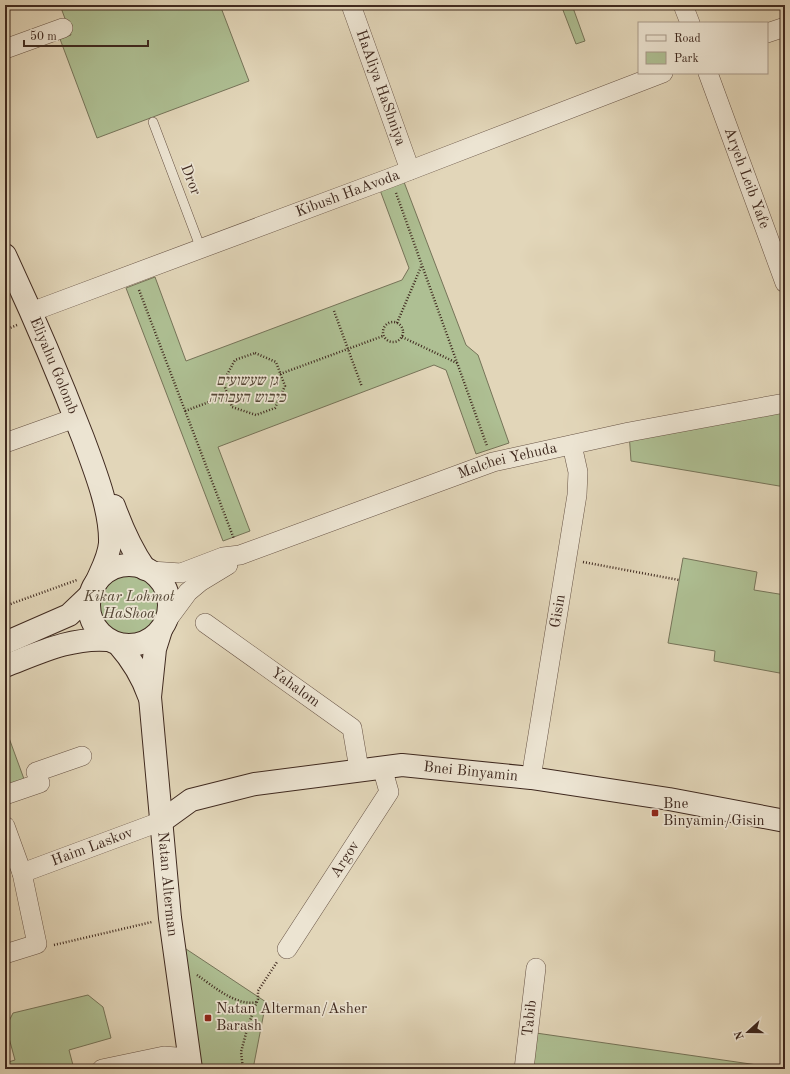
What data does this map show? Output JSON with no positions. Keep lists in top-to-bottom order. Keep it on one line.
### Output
{"streets":{"street":["HaAliya HaShniya","Aryeh Leib Yafe","Kibush HaAvoda","Eliyahu Golomb","Malchei Yehuda","Gisin","Yahalom","Bnei Binyamin","Haim Laskov","Argov","Natan Alterman","Tabib"],"lane":["Dror"]},"crossings":[["HaAliya HaShniya","Kibush HaAvoda"],["Dror","Kibush HaAvoda"],["Kibush HaAvoda","Eliyahu Golomb"],["Eliyahu Golomb","Malchei Yehuda"],["Eliyahu Golomb","Natan Alterman"],["Malchei Yehuda","Gisin"],["Malchei Yehuda","Natan Alterman"],["Gisin","Bnei Binyamin"],["Yahalom","Bnei Binyamin"],["Bnei Binyamin","Haim Laskov"],["Bnei Binyamin","Argov"],["Bnei Binyamin","Natan Alterman"],["Haim Laskov","Natan Alterman"]],"parks":["גן שעשועים כיבוש העבודה","Kikar Lohmot HaShoa"],"places":{"transit":["Bne Binyamin/Gisin","Natan Alterman/Asher Barash"]},"legend":["Road","Park"],"scale_bar":"50 m","north":"left"}
